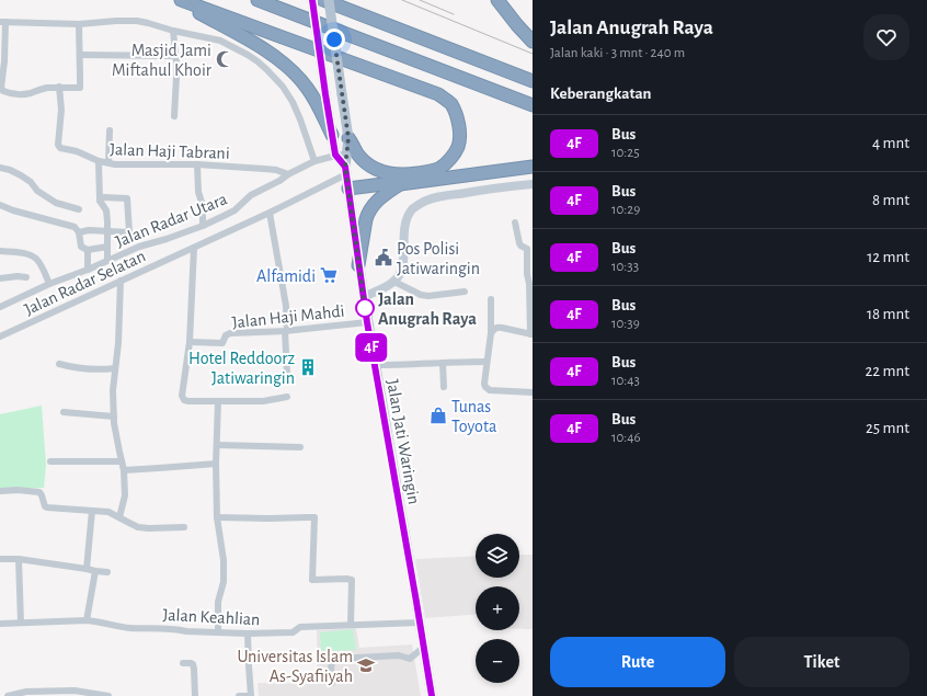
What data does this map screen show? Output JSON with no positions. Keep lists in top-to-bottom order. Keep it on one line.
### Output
{"streets":{"main road":["Jalan Jati Waringin"],"street":["Jalan Haji Tabrani","Jalan Radar Utara","Jalan Radar Selatan","Jalan Haji Mahdi","Jalan Keahlian"]},"crossings":[["Jalan Haji Tabrani","Jalan Radar Utara"],["Jalan Radar Utara","Jalan Jati Waringin"],["Jalan Radar Selatan","Jalan Jati Waringin"],["Jalan Haji Mahdi","Jalan Jati Waringin"],["Jalan Jati Waringin","Jalan Keahlian"]],"places":{"mosque":["Masjid Jami Miftahul Khoir"],"public building":["Pos Polisi Jatiwaringin"],"supermarket":["Alfamidi"],"other":["Jalan Anugrah Raya"],"building":["Hotel Reddoorz Jatiwaringin"],"shop":["Tunas Toyota"],"school or university":["Universitas Islam As-Syafiiyah"]},"lines":["bus line 4F"],"page":{"on_map":"4F","heading":[["Jalan Anugrah Raya","Jalan kaki · 3 mnt · 240 m"],"Keberangkatan"],"list":[{"mark":"4F","name":"Bus","note":"10:25","value":"4 mnt"},{"mark":"4F","name":"Bus","note":"10:29","value":"8 mnt"},{"mark":"4F","name":"Bus","note":"10:33","value":"12 mnt"},{"mark":"4F","name":"Bus","note":"10:39","value":"18 mnt"},{"mark":"4F","name":"Bus","note":"10:43","value":"22 mnt"},{"mark":"4F","name":"Bus","note":"10:46","value":"25 mnt"}],"map_buttons":["+","−"],"buttons":["Rute","Tiket"]}}
